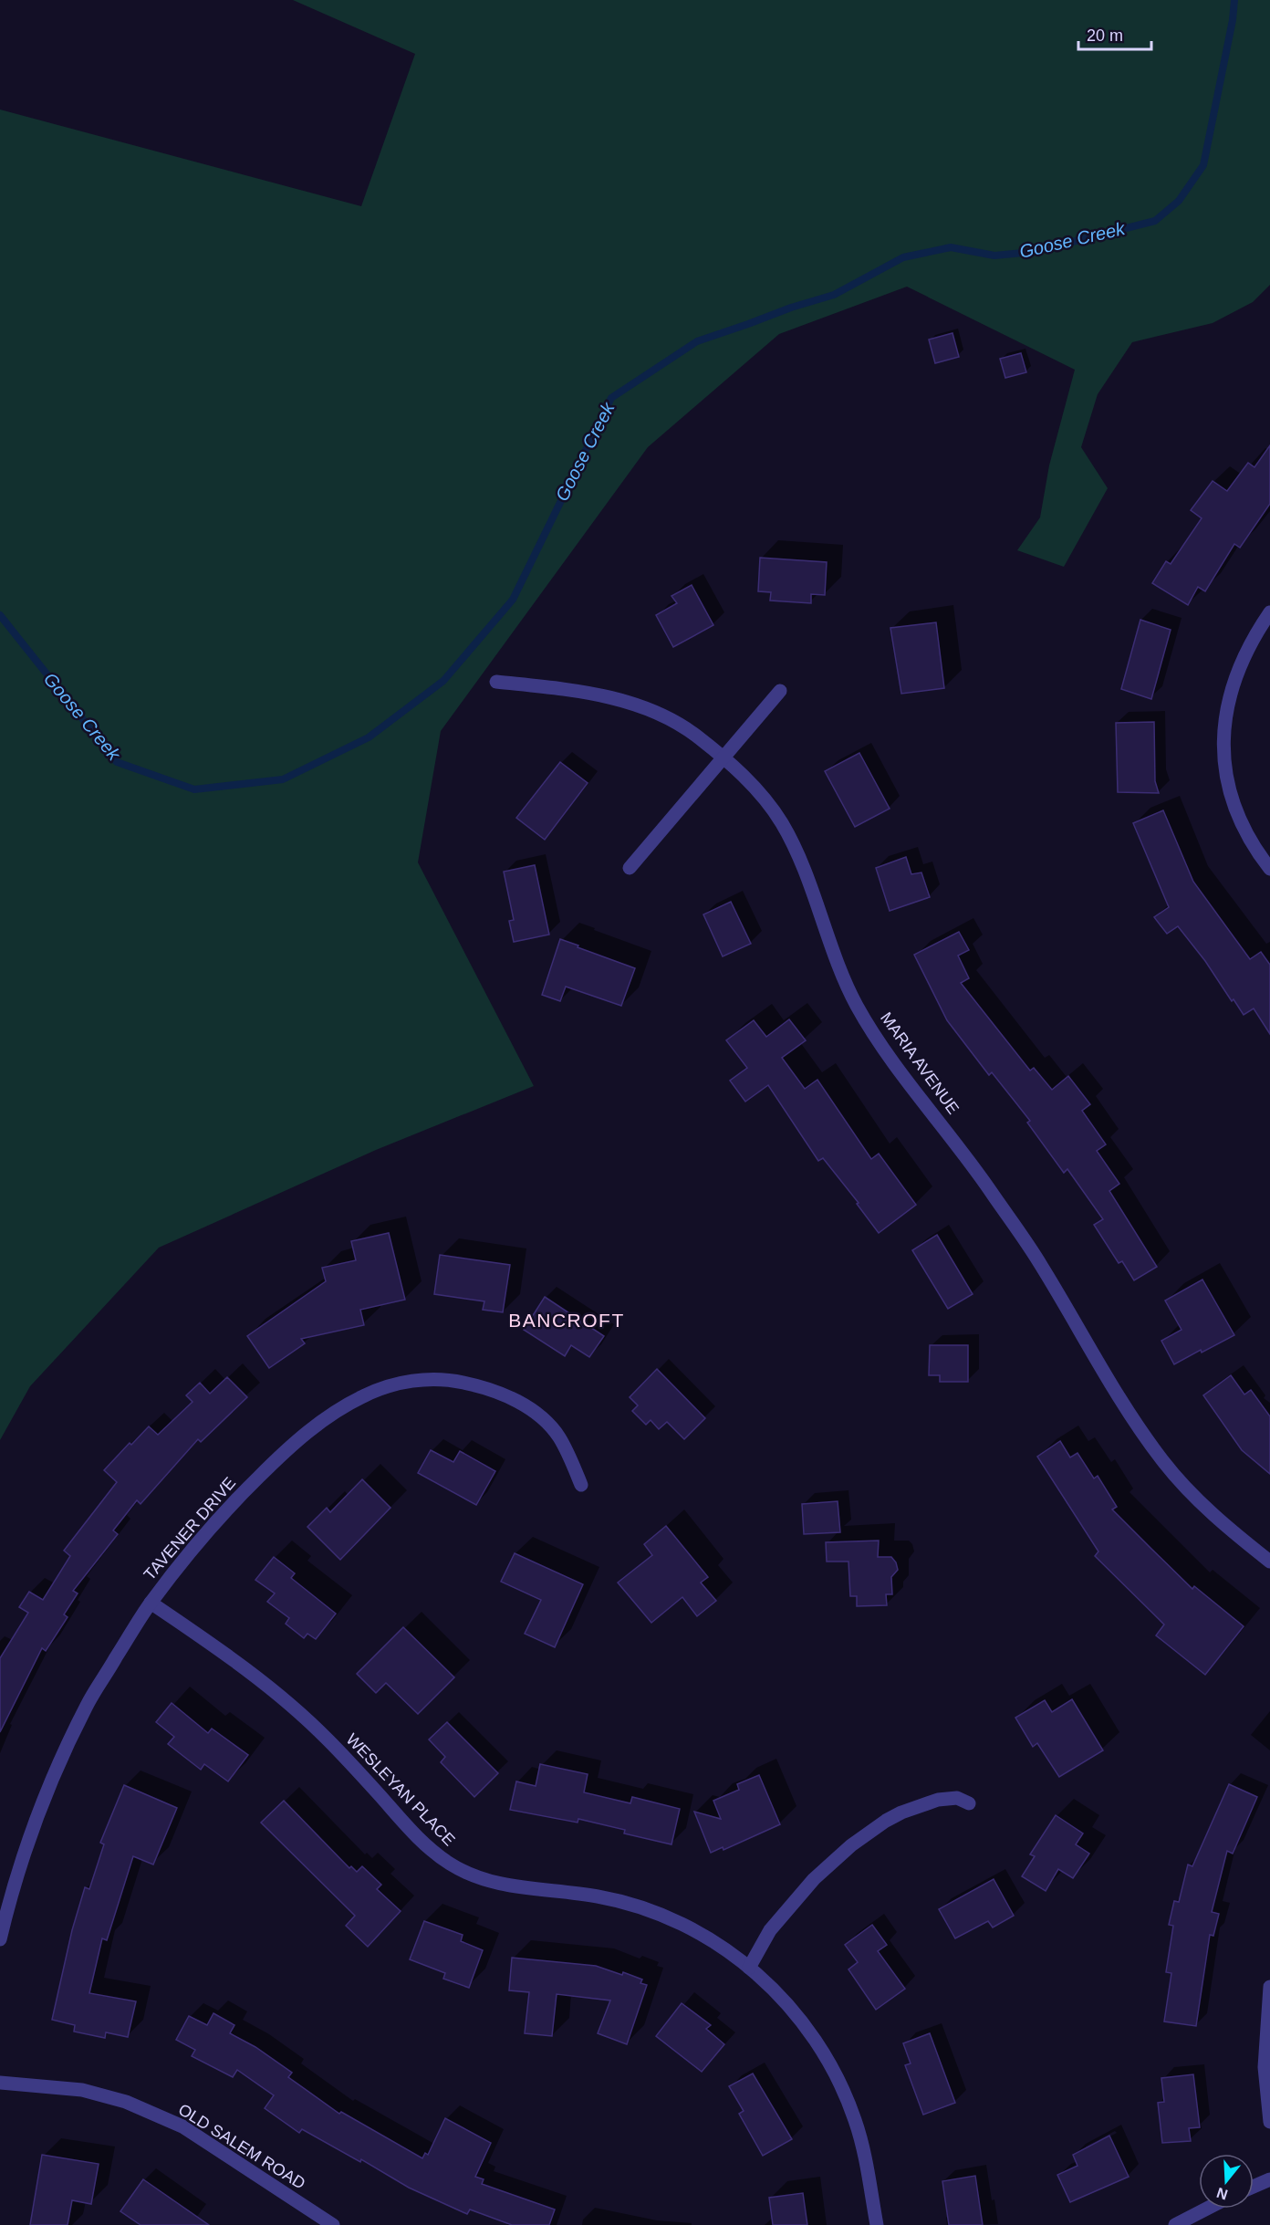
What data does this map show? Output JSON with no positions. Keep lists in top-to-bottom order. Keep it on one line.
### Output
{"streets":{"street":["MARIA AVENUE","TAVENER DRIVE","WESLEYAN PLACE","OLD SALEM ROAD"]},"crossings":[["TAVENER DRIVE","WESLEYAN PLACE"]],"districts":["BANCROFT"],"water":["Goose Creek"],"scale_bar":"20 m","north":"bottom"}
